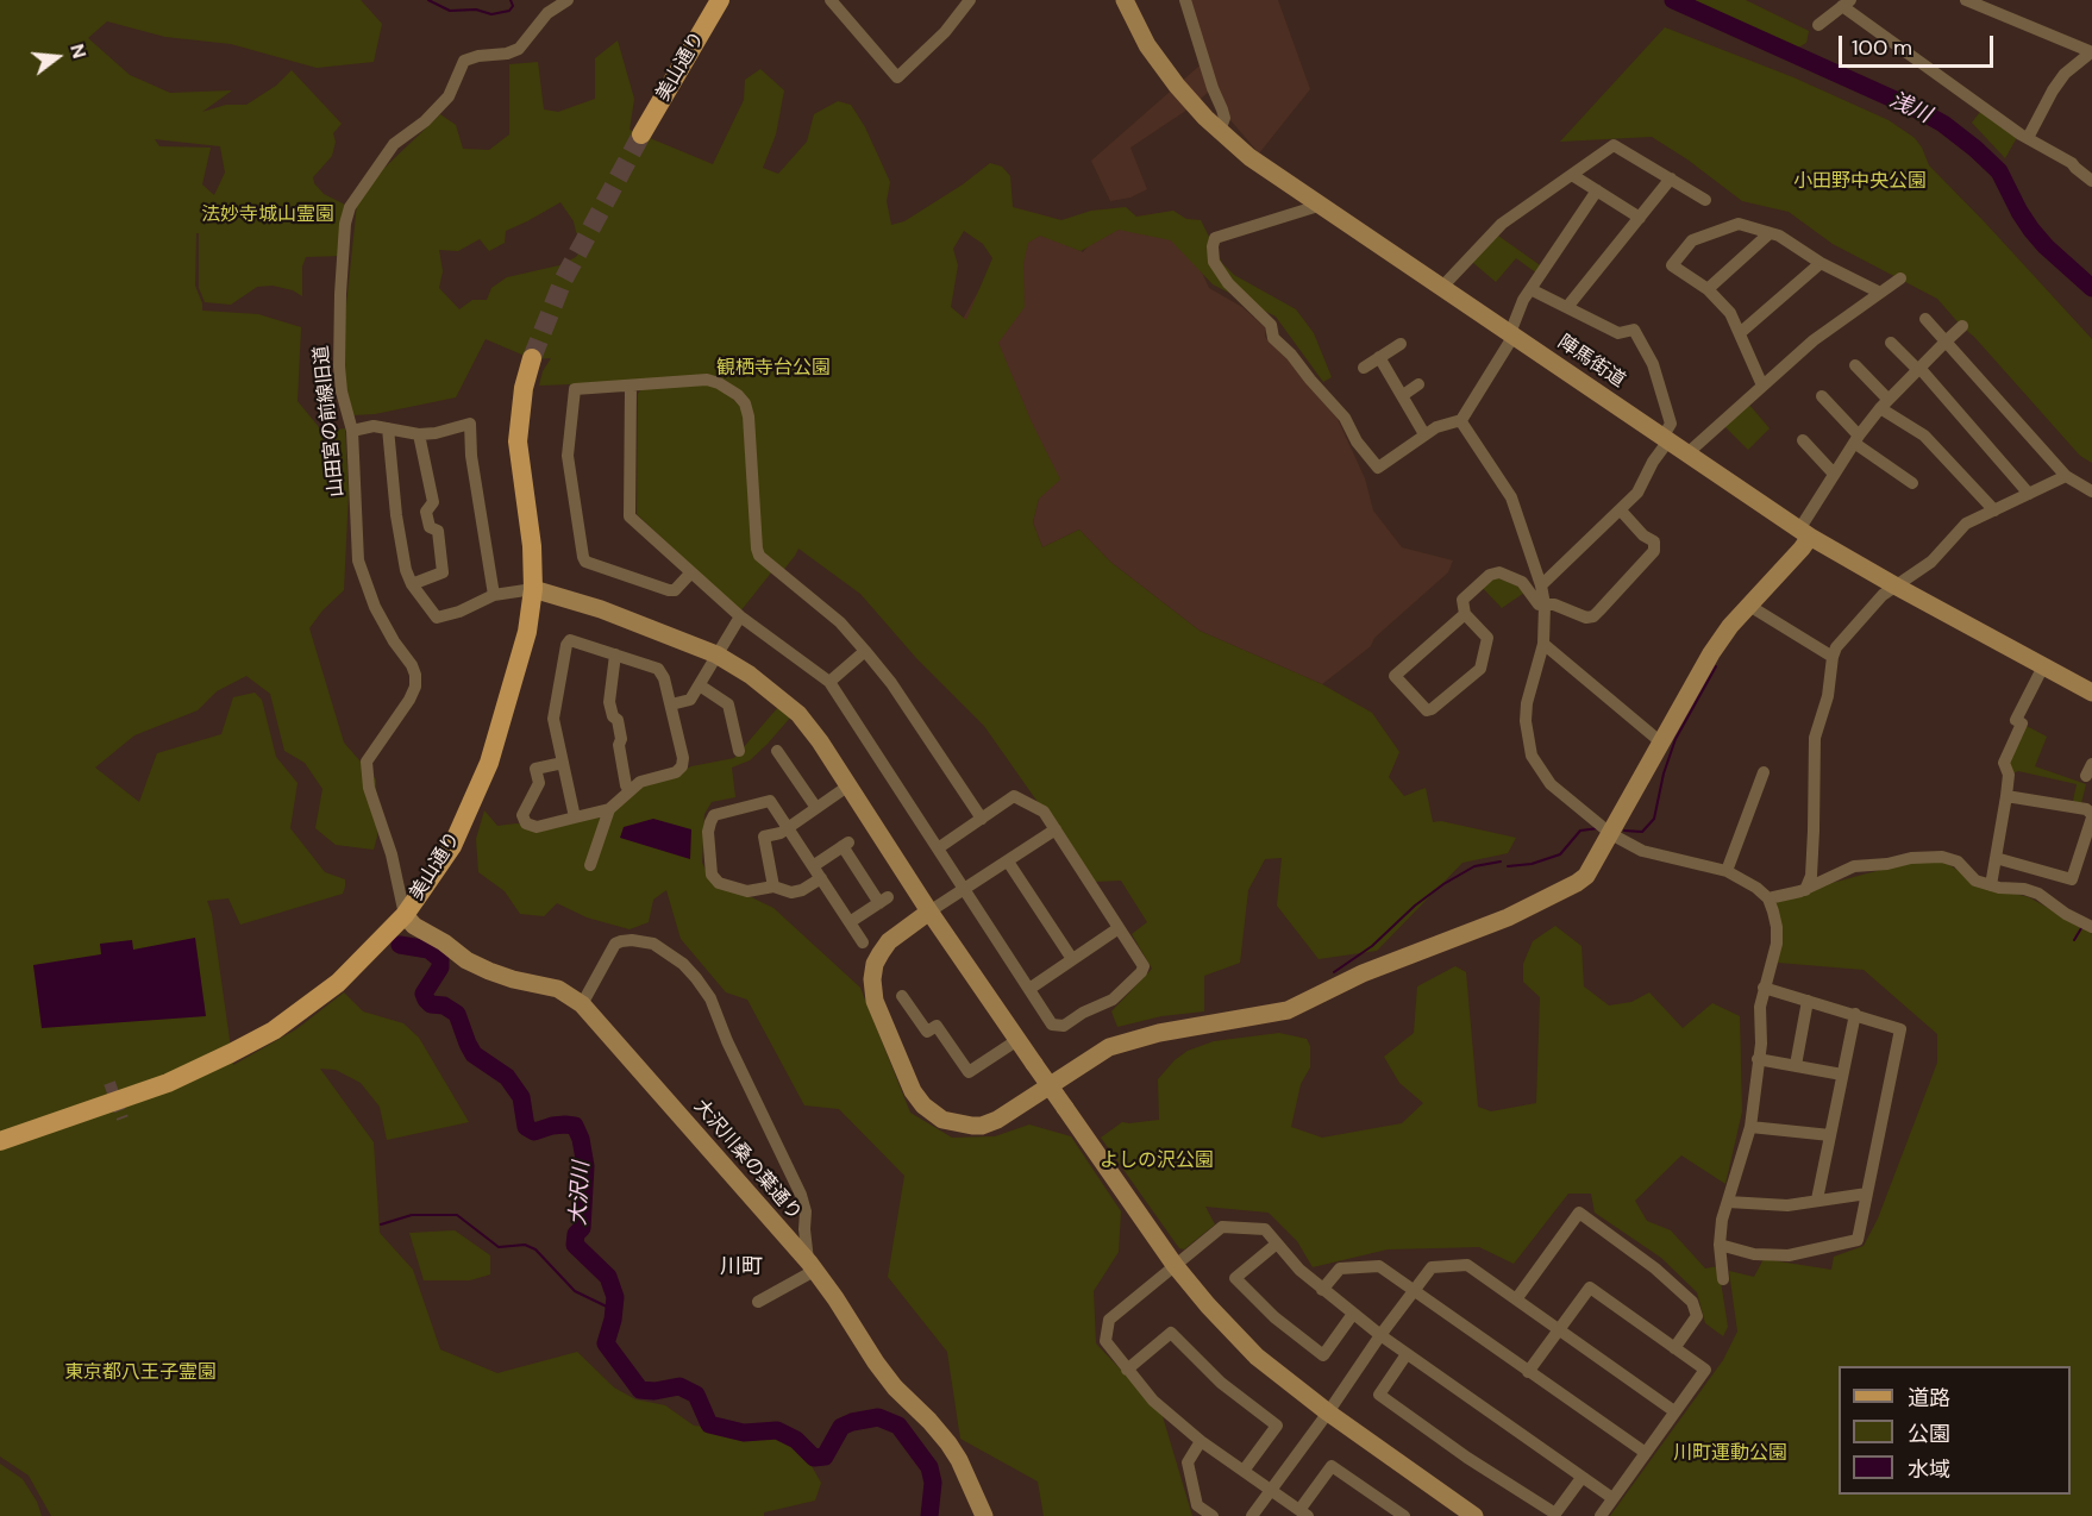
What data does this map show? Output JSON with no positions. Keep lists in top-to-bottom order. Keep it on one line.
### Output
{"streets":{"main road":["美山通り"],"street":["陣馬街道","山田宮の前線旧道","大沢川桑の葉通り"]},"crossings":[["美山通り","山田宮の前線旧道"],["美山通り","大沢川桑の葉通り"],["山田宮の前線旧道","大沢川桑の葉通り"]],"districts":["川町"],"water":["浅川","大沢川"],"parks":["小田野中央公園","法妙寺城山霊園","観栖寺台公園","よしの沢公園","東京都八王子霊園","川町運動公園"],"legend":["道路","公園","水域"],"scale_bar":"100 m","north":"right"}
